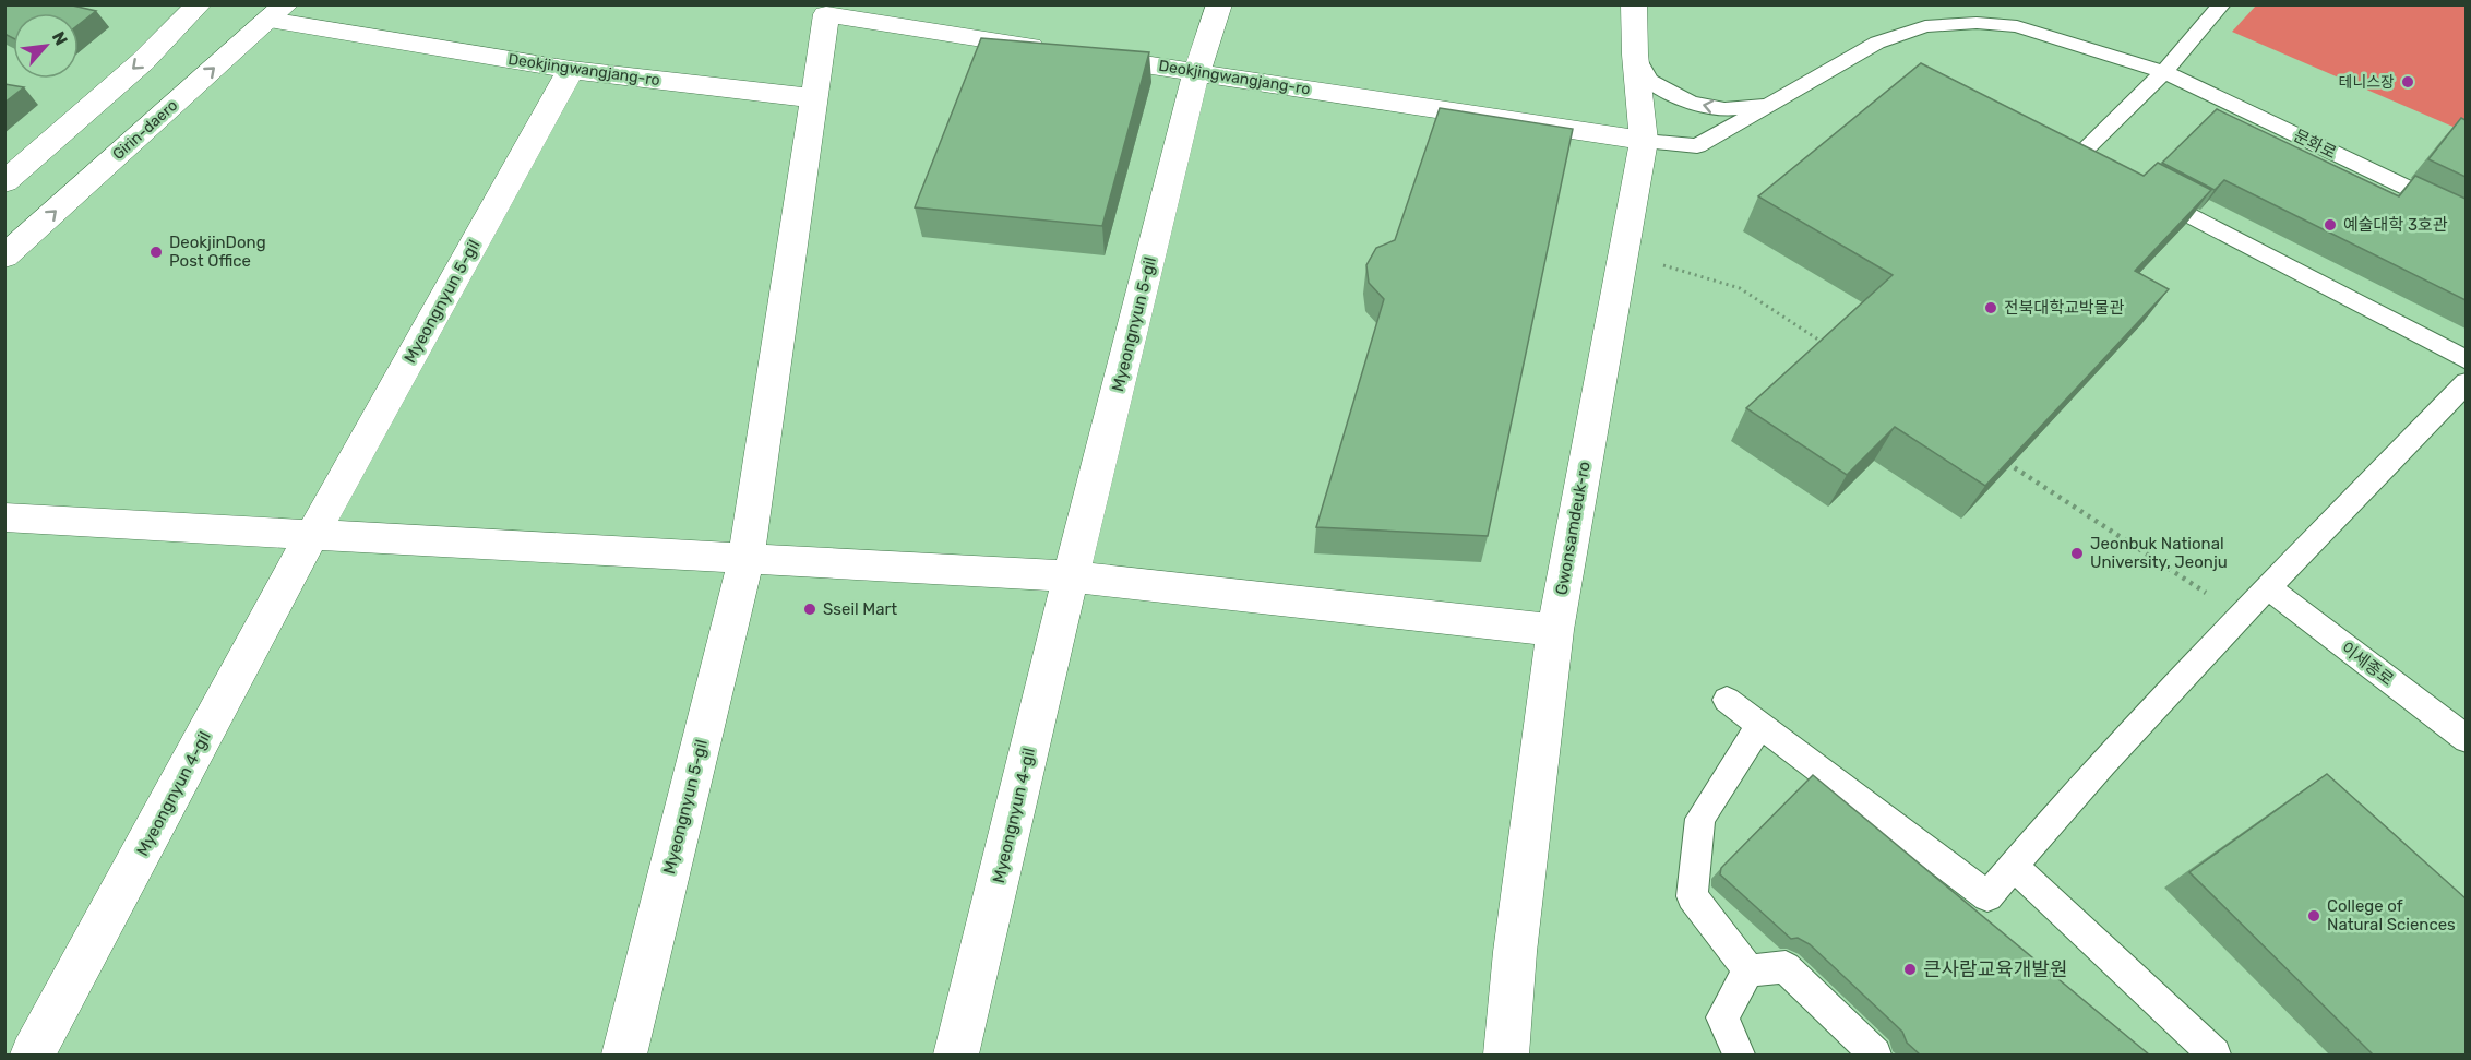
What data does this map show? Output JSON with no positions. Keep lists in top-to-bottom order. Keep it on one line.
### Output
{"streets":{"street":["Deokjingwangjang-ro","Girin-daero","Myeongnyun 5-gil","Gwonsamdeuk-ro","Myeongnyun 4-gil"],"lane":["문화로","이세종로"]},"crossings":[["Deokjingwangjang-ro","Girin-daero"],["Deokjingwangjang-ro","문화로"],["Deokjingwangjang-ro","Myeongnyun 5-gil"],["Deokjingwangjang-ro","Gwonsamdeuk-ro"],["문화로","Gwonsamdeuk-ro"],["Myeongnyun 5-gil","Myeongnyun 4-gil"]],"places":["테니스장","예술대학 3호관","DeokjinDong Post Office","전북대학교박물관","Jeonbuk National University, Jeonju","Sseil Mart","College of Natural Sciences","큰사람교육개발원"],"north":"top right"}
